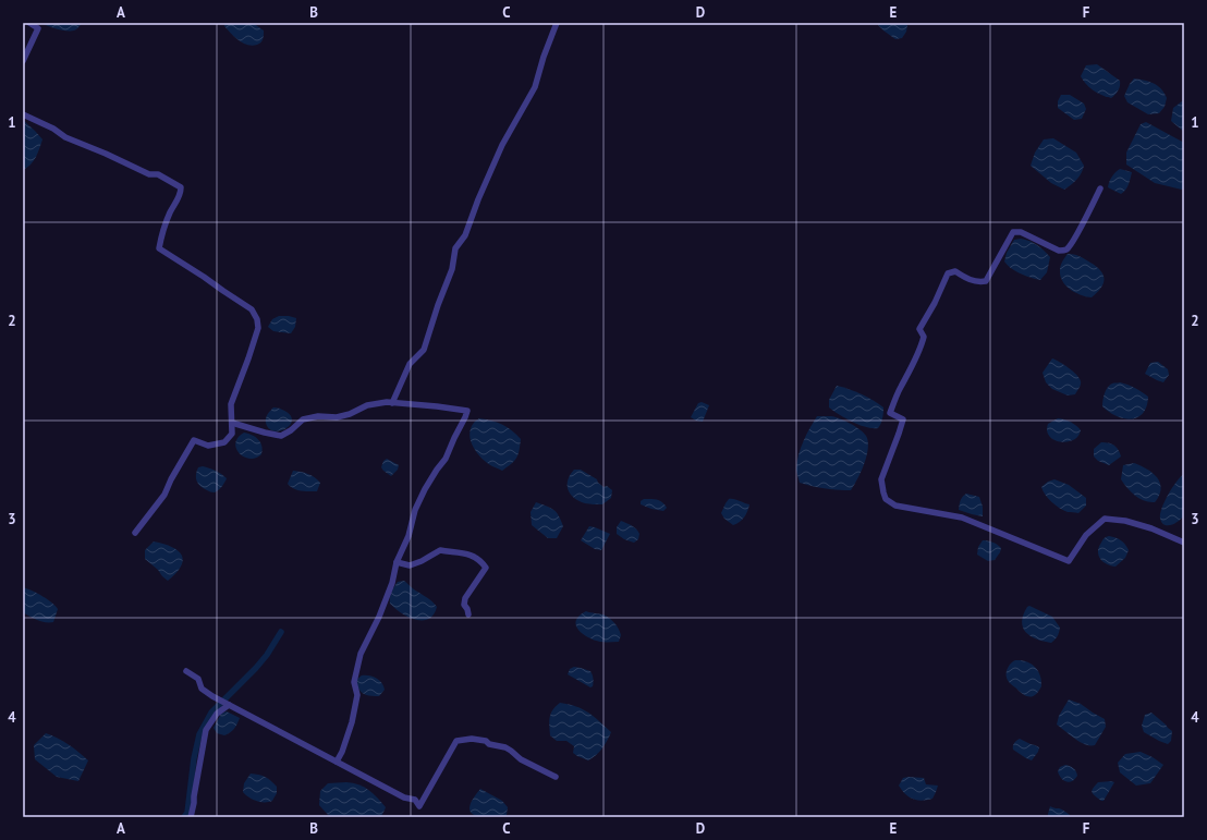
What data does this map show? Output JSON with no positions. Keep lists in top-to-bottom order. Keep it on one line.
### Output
{"grid":{"columns":["A","B","C","D","E","F"],"rows":["1","2","3","4"]}}
